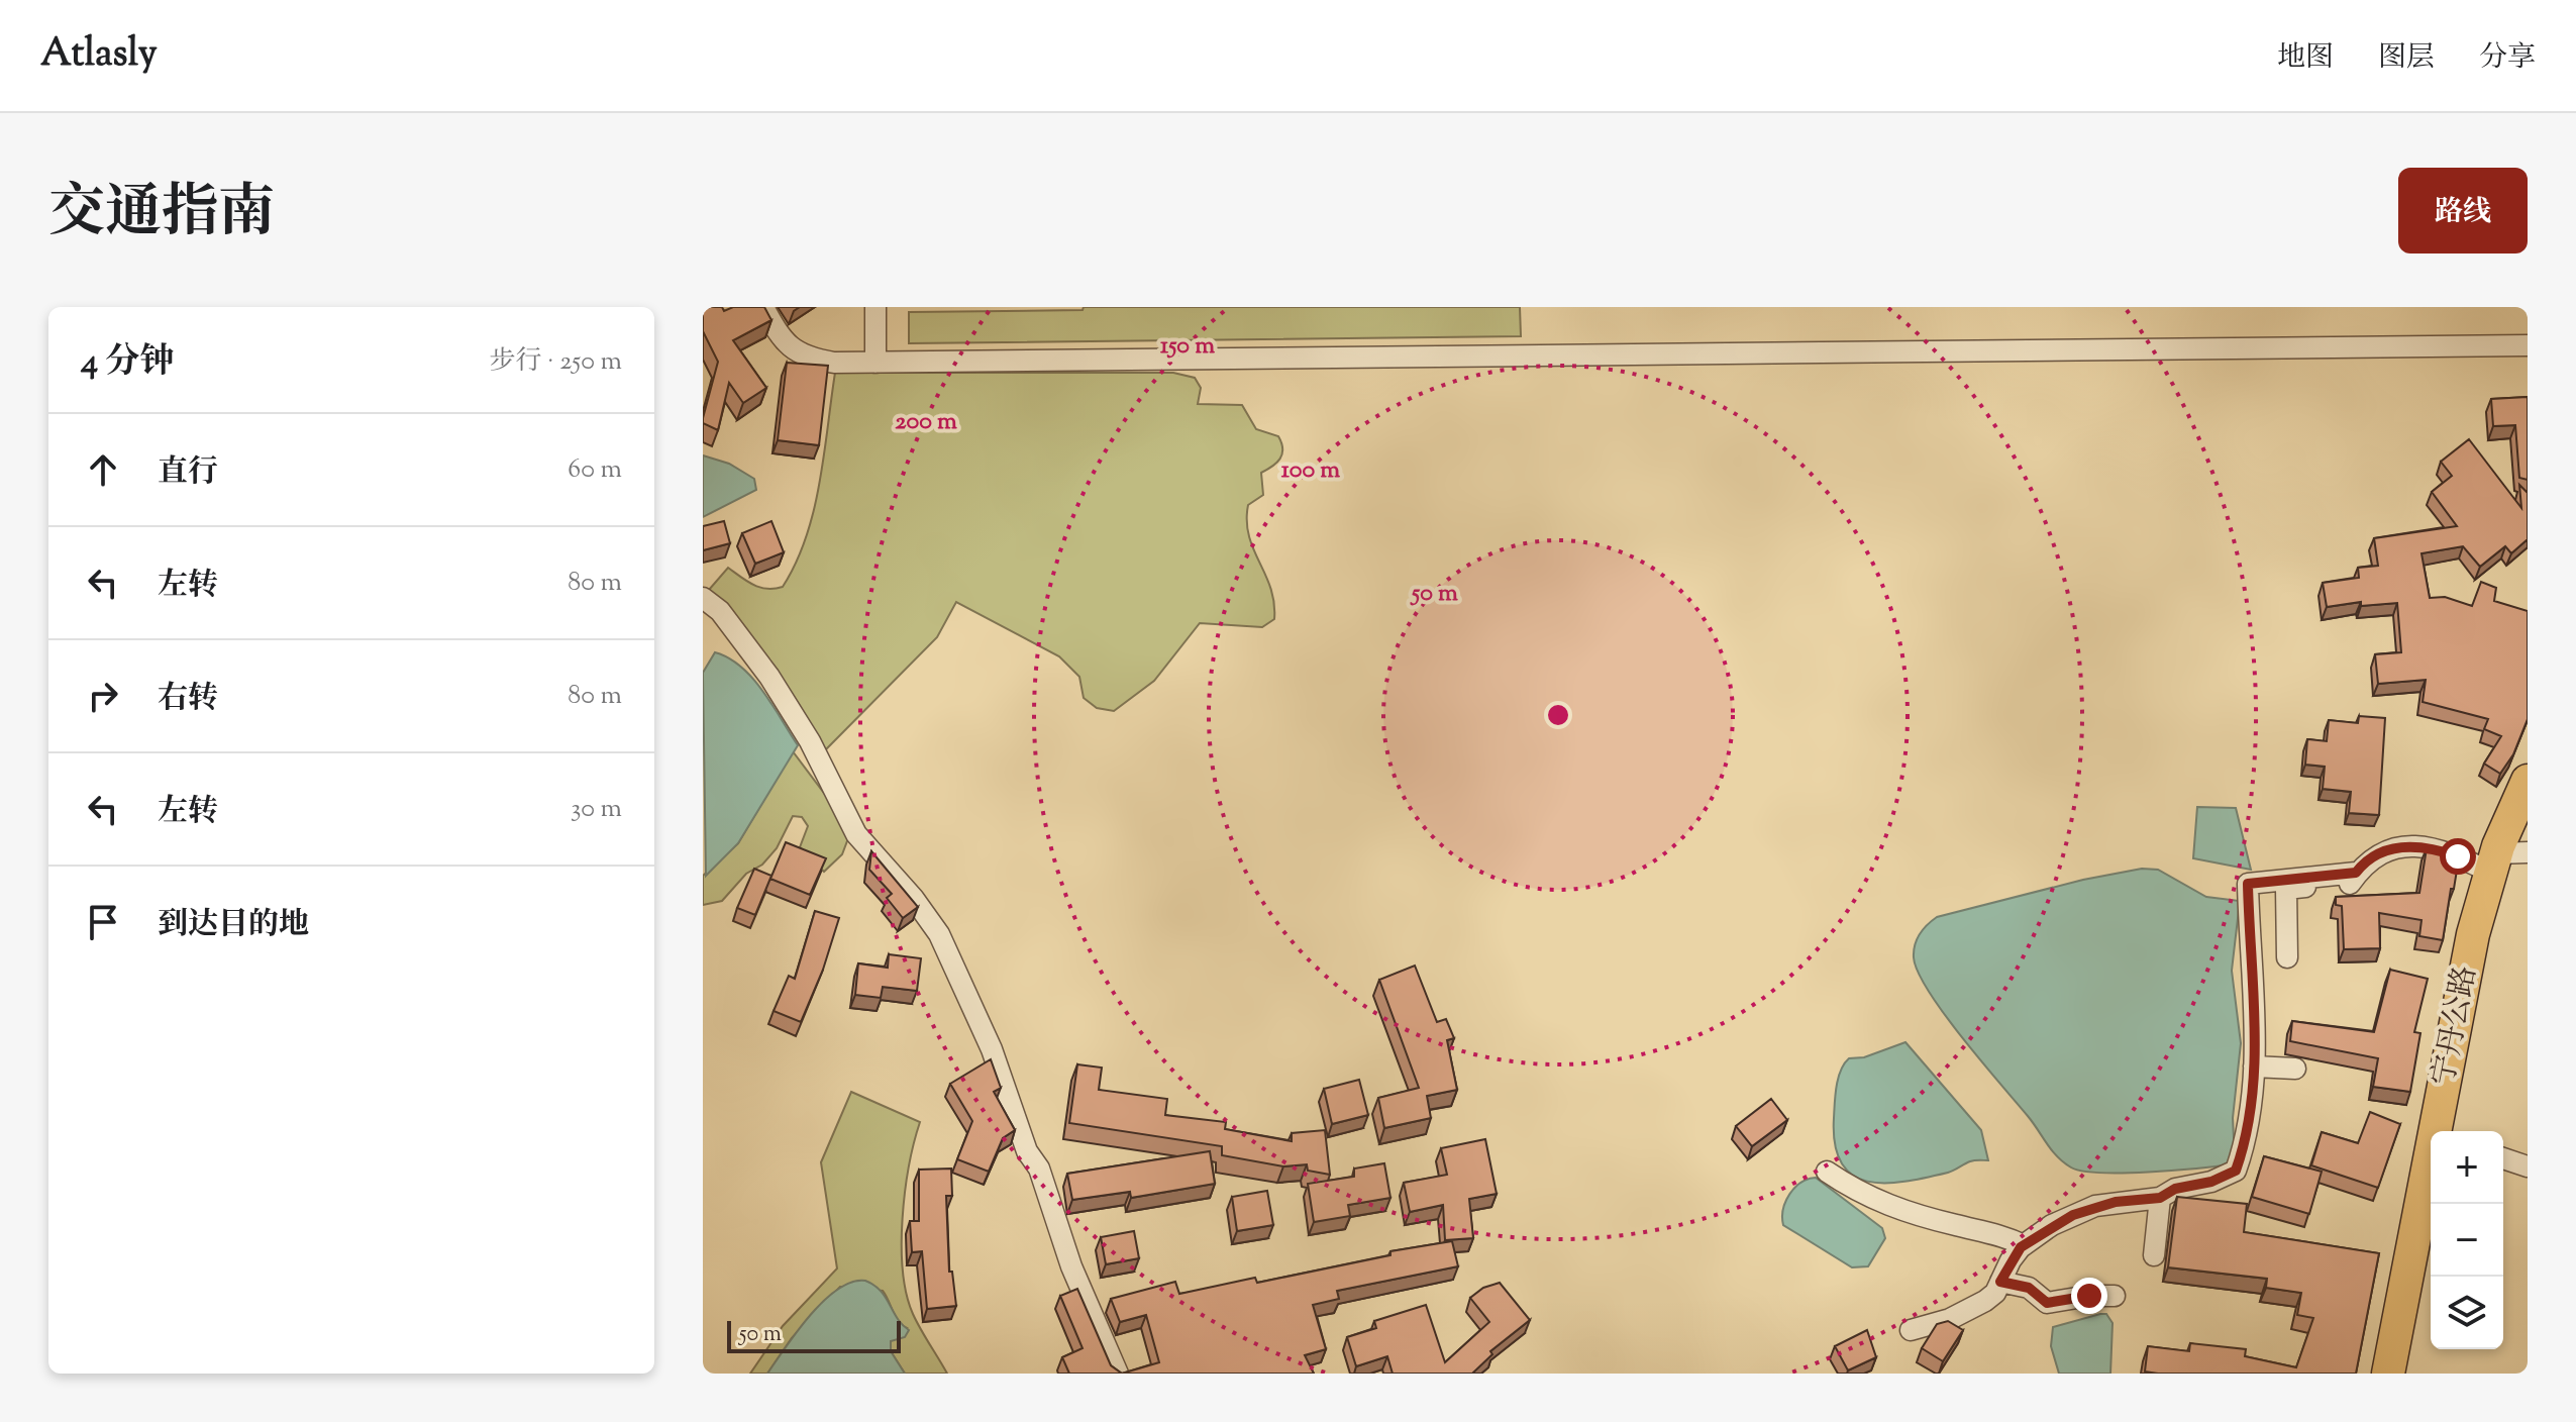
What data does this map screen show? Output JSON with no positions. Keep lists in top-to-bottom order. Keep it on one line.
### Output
{"streets":{"main road":["宁丹公路"]},"scale_bar":"50 m","page":{"header":"Atlasly","nav":["地图","图层","分享"],"title":"交通指南","buttons":"路线","heading":["4 分钟","步行 · 250 m"],"list":[["直行","60 m"],["左转","80 m"],["右转","80 m"],["左转","30 m"],"到达目的地"],"map_buttons":["+","−"],"scale":"50 m"},"rings":["150 m","200 m","100 m","50 m"]}
